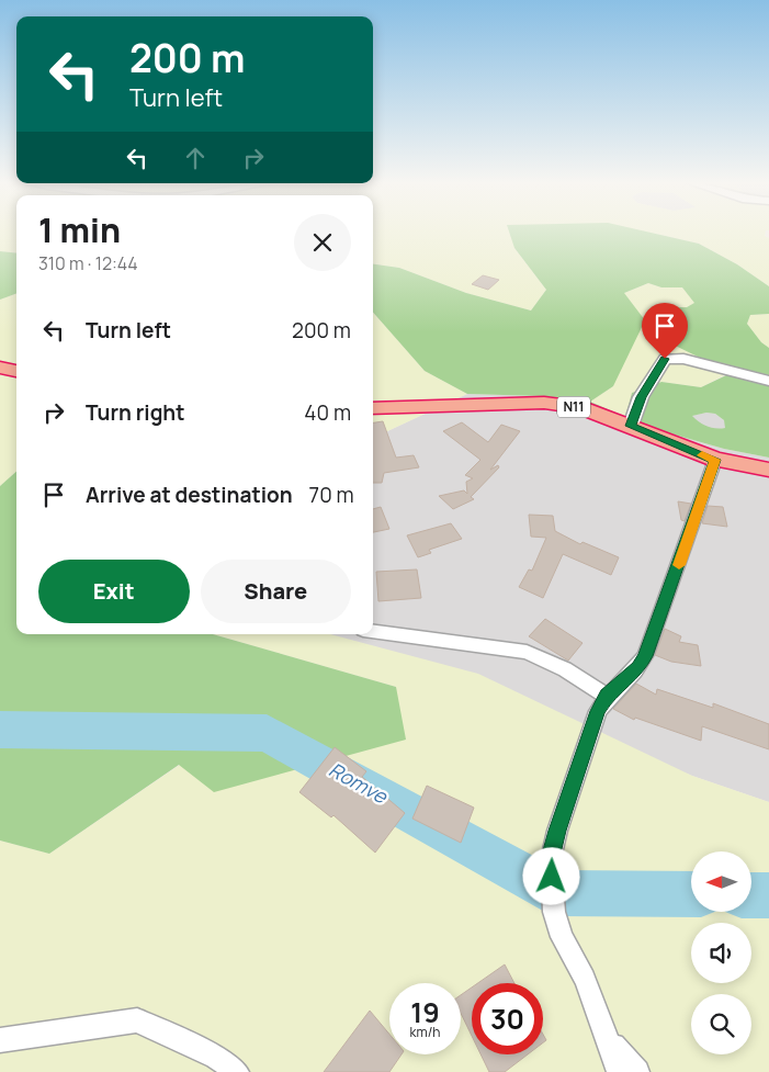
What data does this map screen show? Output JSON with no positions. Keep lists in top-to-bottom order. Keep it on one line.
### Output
{"streets":{"highway":["N11"]},"water":["Romve"],"north":"left","page":{"turn":["200 m","Turn left"],"heading":["1 min","310 m · 12:44"],"list":[{"name":"Turn left","value":"200 m"},{"name":"Turn right","value":"40 m"},{"name":"Arrive at destination","value":"70 m"}],"buttons":["Exit","Share"],"speed":"19 km/h","limit":"30"}}
